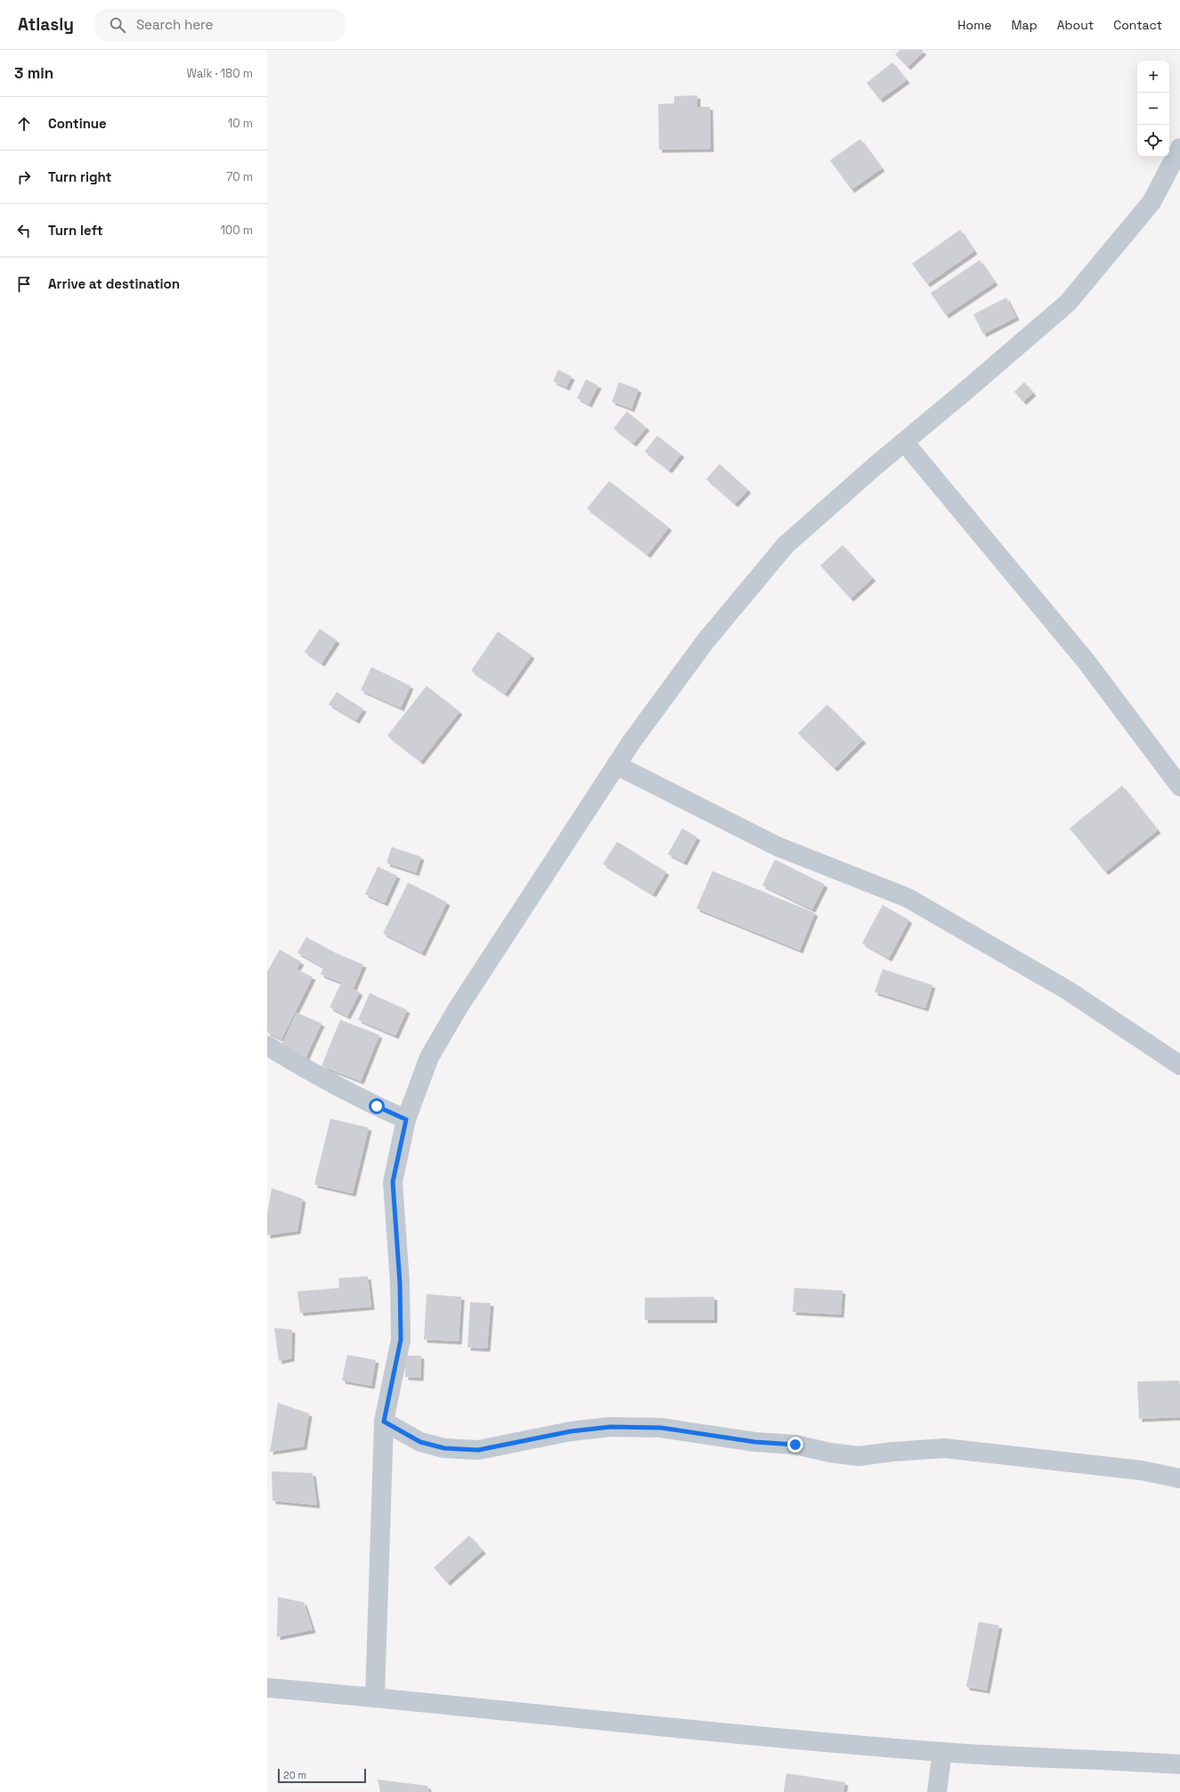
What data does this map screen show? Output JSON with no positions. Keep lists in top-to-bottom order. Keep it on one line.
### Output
{"scale_bar":"20 m","page":{"header":"Atlasly","search":"Search here","nav":["Home","Map","About","Contact"],"heading":["3 min","Walk · 180 m"],"map_buttons":["+","−"],"list":[["Continue","10 m"],["Turn right","70 m"],["Turn left","100 m"],"Arrive at destination"],"scale":"20 m"}}
